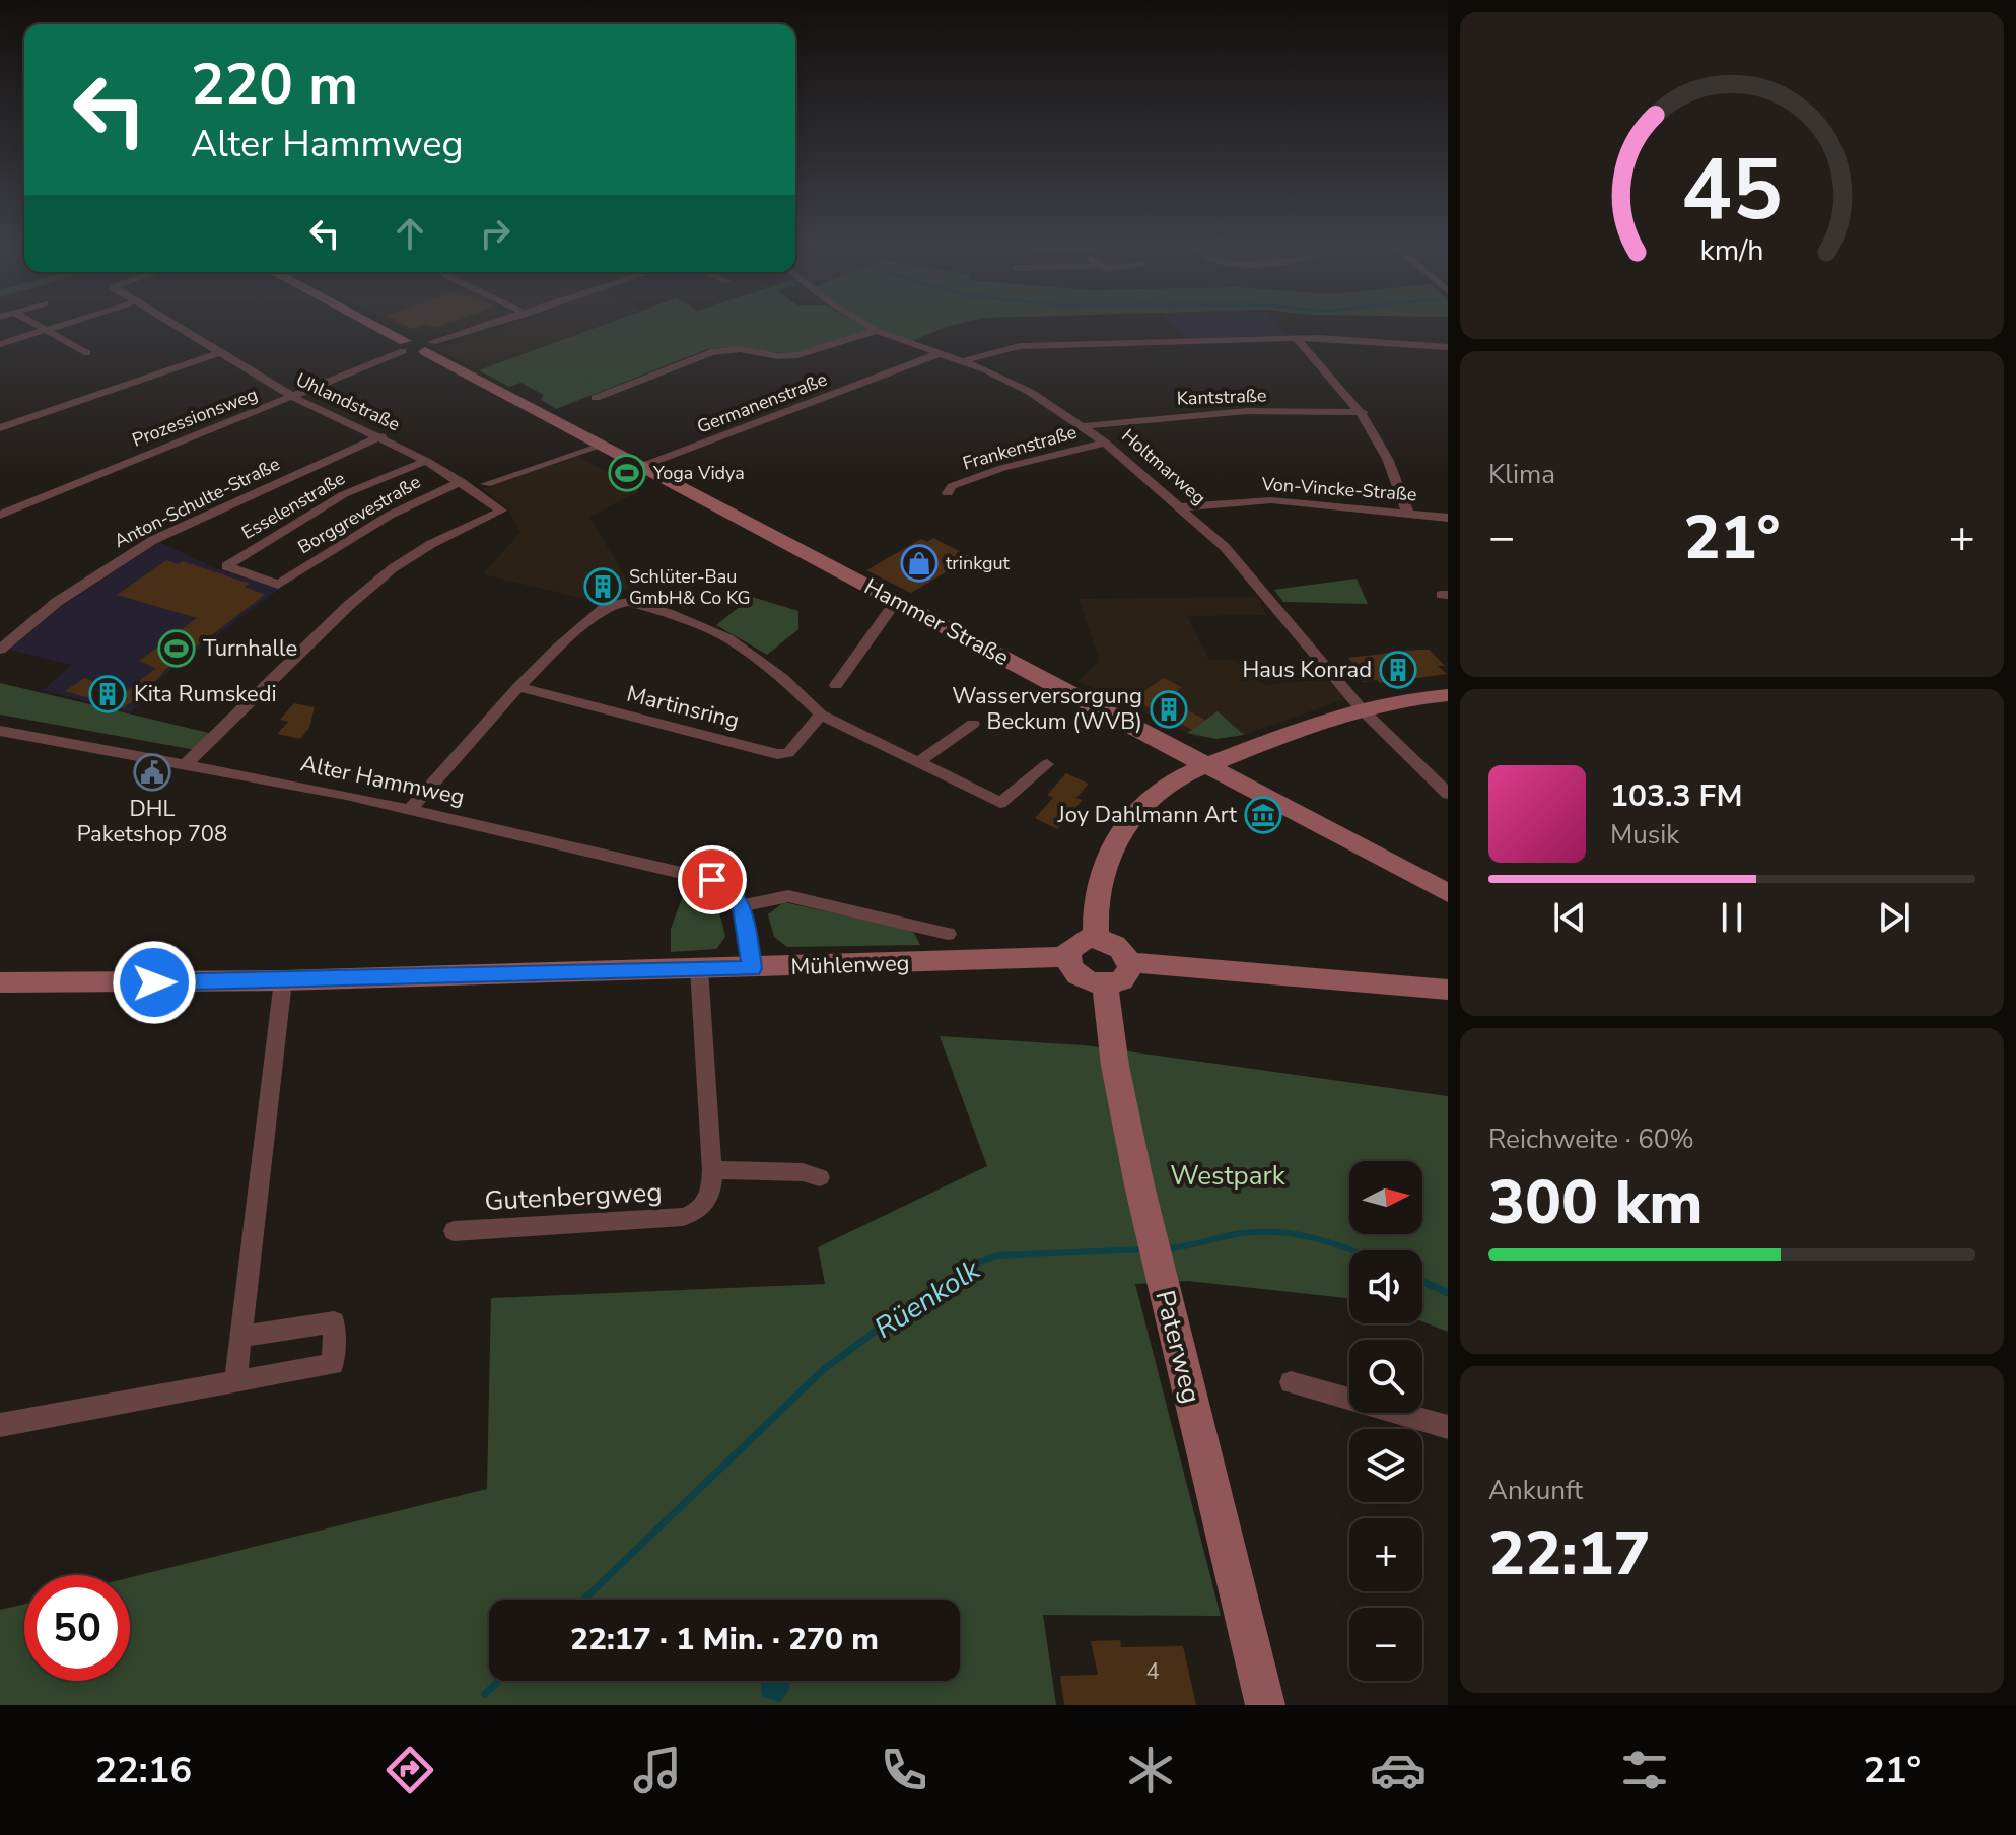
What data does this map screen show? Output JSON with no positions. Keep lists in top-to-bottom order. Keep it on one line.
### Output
{"streets":{"main road":["Hammer Straße","Mühlenweg","Paterweg"],"street":["Kantstraße","Uhlandstraße","Germanenstraße","Prozessionsweg","Frankenstraße","Holtmarweg","Von-Vincke-Straße","Anton-Schulte-Straße","Esselenstraße","Borggrevestraße","Martinsring","Alter Hammweg","Gutenbergweg"]},"crossings":[["Kantstraße","Holtmarweg"],["Uhlandstraße","Prozessionsweg"],["Uhlandstraße","Anton-Schulte-Straße"],["Uhlandstraße","Esselenstraße"],["Uhlandstraße","Borggrevestraße"],["Uhlandstraße","Alter Hammweg"],["Germanenstraße","Holtmarweg"],["Germanenstraße","Hammer Straße"],["Frankenstraße","Holtmarweg"],["Holtmarweg","Von-Vincke-Straße"],["Esselenstraße","Borggrevestraße"],["Mühlenweg","Gutenbergweg"],["Mühlenweg","Paterweg"]],"water":["Rüenkolk"],"parks":["Westpark"],"places":{"sports":["Yoga Vidya","Turnhalle"],"shop":["trinkgut"],"building":["Schlüter-Bau GmbH& Co KG","Haus Konrad","Kita Rumskedi","Wasserversorgung Beckum (WVB)"],"public building":["DHL Paketshop 708"],"museum":["Joy Dahlmann Art"]},"house_numbers":["4"],"north":"right","page":{"turn":["220 m","Alter Hammweg"],"tile":["Klima",["Reichweite · 60%","300 km"],["Ankunft","22:17"]],"heat":["−","21°","+"],"song":["103.3 FM","Musik"],"map_buttons":["+","−"],"limit":"50","trip":"22:17 · 1 Min. · 270 m","tabs":["22:16","21°"],"gauge":["45","km/h"]}}
